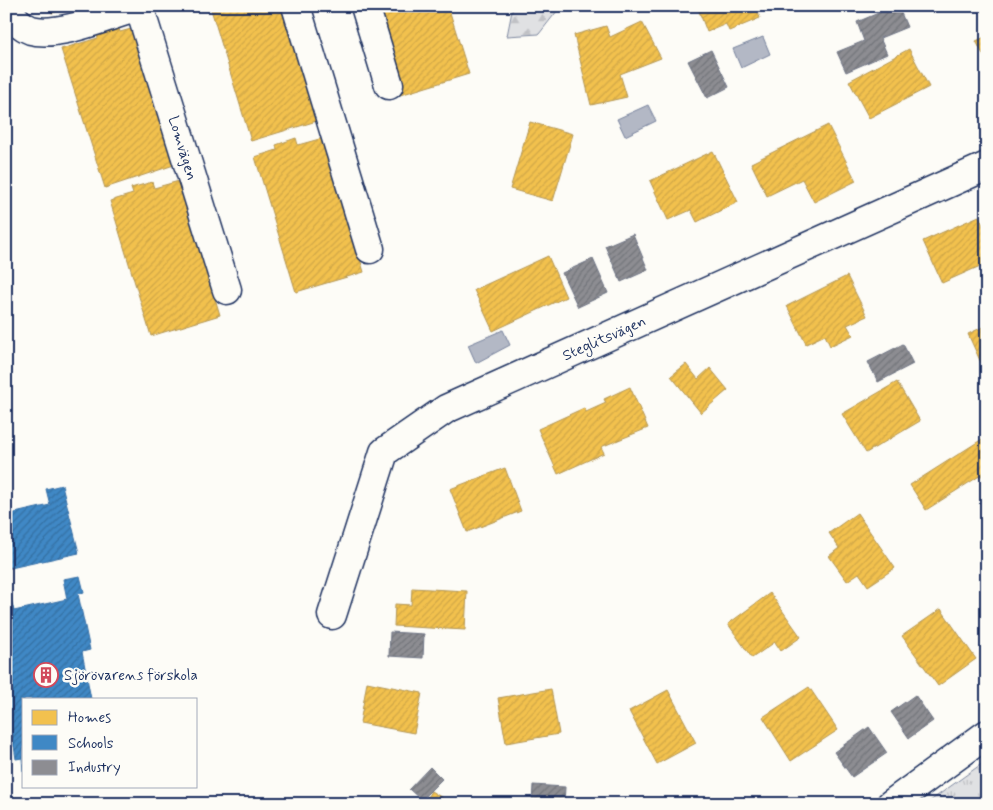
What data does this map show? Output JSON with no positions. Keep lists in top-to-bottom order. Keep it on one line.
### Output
{"streets":{"street":["Lomvägen","Steglitsvägen"]},"places":{"building":["Sjörövarens förskola"]},"legend":["Homes","Schools","Industry"]}
